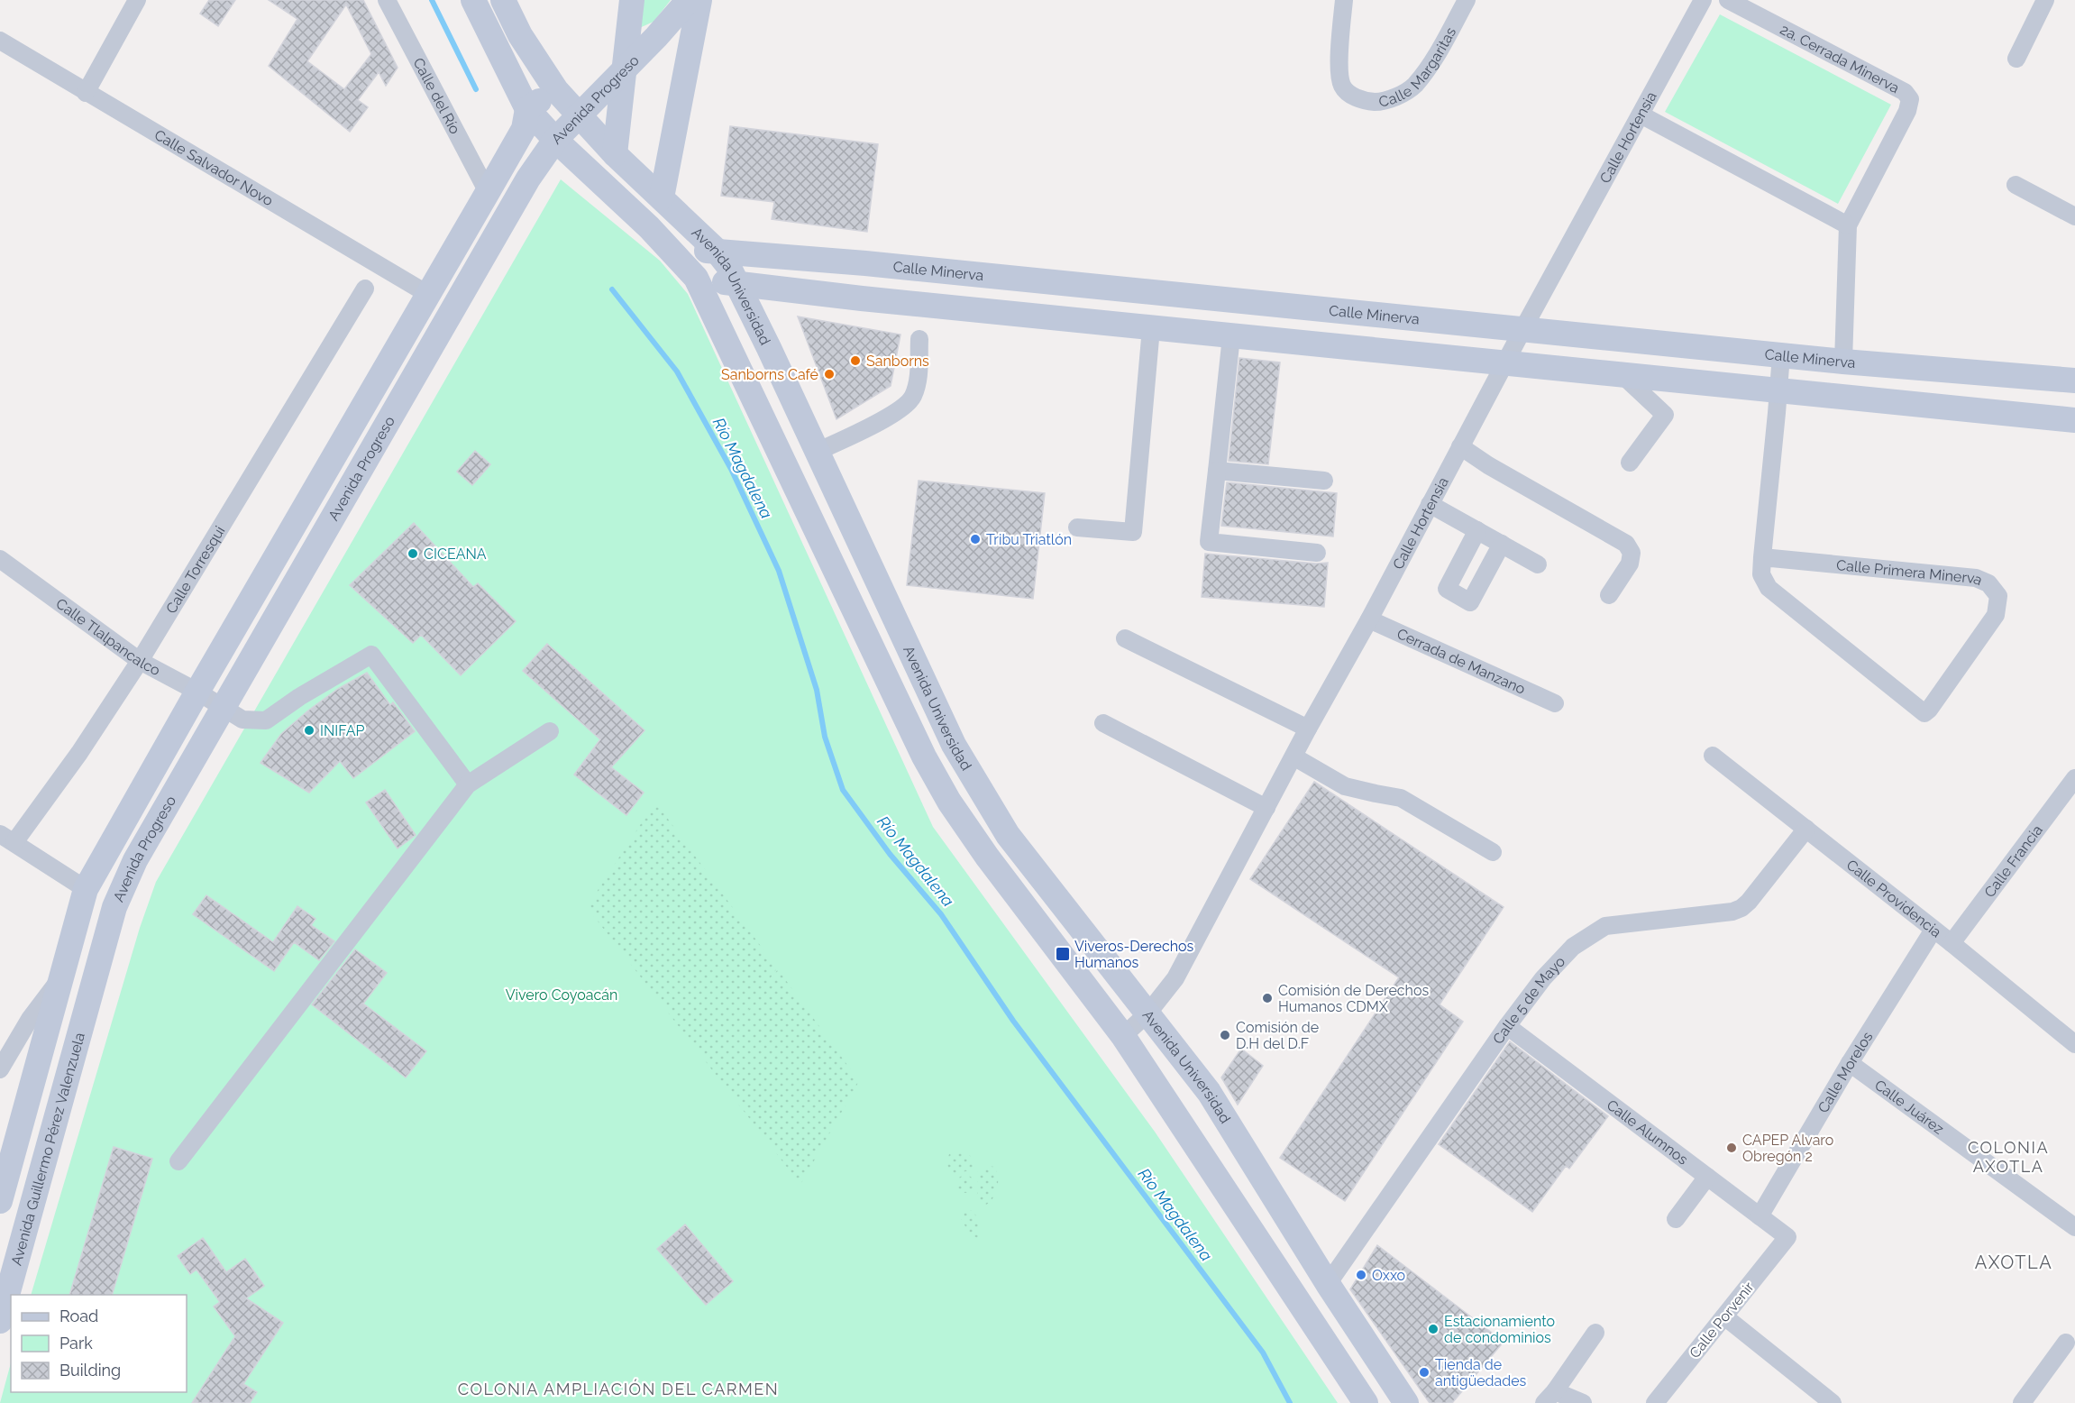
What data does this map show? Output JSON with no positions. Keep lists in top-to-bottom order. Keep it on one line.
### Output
{"streets":{"street":["2a. Cerrada Minerva","Calle Margaritas","Calle del Río","Avenida Progreso","Calle Hortensia","Calle Salvador Novo","Calle Minerva","Avenida Universidad","Calle Torresqui","Calle Primera Minerva","Calle Tlalpancalco","Cerrada de Manzano","Calle Francia","Calle Providencia","Calle 5 de Mayo","Calle Morelos","Calle Juárez","Calle Alumnos","Avenida Guillermo Pérez Valenzuela","Calle Porvenir"]},"crossings":[["2a. Cerrada Minerva","Calle Minerva"],["Calle del Río","Avenida Progreso"],["Avenida Progreso","Calle Salvador Novo"],["Avenida Progreso","Avenida Universidad"],["Avenida Progreso","Calle Tlalpancalco"],["Avenida Progreso","Avenida Guillermo Pérez Valenzuela"],["Calle Hortensia","Calle Minerva"],["Calle Hortensia","Avenida Universidad"],["Calle Hortensia","Cerrada de Manzano"],["Calle Minerva","Avenida Universidad"],["Calle Minerva","Calle Primera Minerva"],["Avenida Universidad","Calle 5 de Mayo"],["Calle Torresqui","Calle Tlalpancalco"],["Calle Francia","Calle Providencia"],["Calle Providencia","Calle 5 de Mayo"],["Calle Providencia","Calle Morelos"],["Calle 5 de Mayo","Calle Alumnos"],["Calle Morelos","Calle Juárez"],["Calle Morelos","Calle Alumnos"],["Calle Alumnos","Calle Porvenir"]],"districts":["COLONIA AXOTLA","AXOTLA","COLONIA AMPLIACIÓN DEL CARMEN"],"water":["Río Magdalena"],"parks":["Vivero Coyoacán"],"places":{"other":["Sanborns","Sanborns Café","Tribu Triatlón","CICEANA","INIFAP","Comisión de Derechos Humanos CDMX","Comisión de D.H del D.F","CAPEP Alvaro Obregón 2","Oxxo","Estacionamiento de condominios","Tienda de antigüedades"],"transit":["Viveros-Derechos Humanos"]},"legend":["Road","Park","Building"]}
